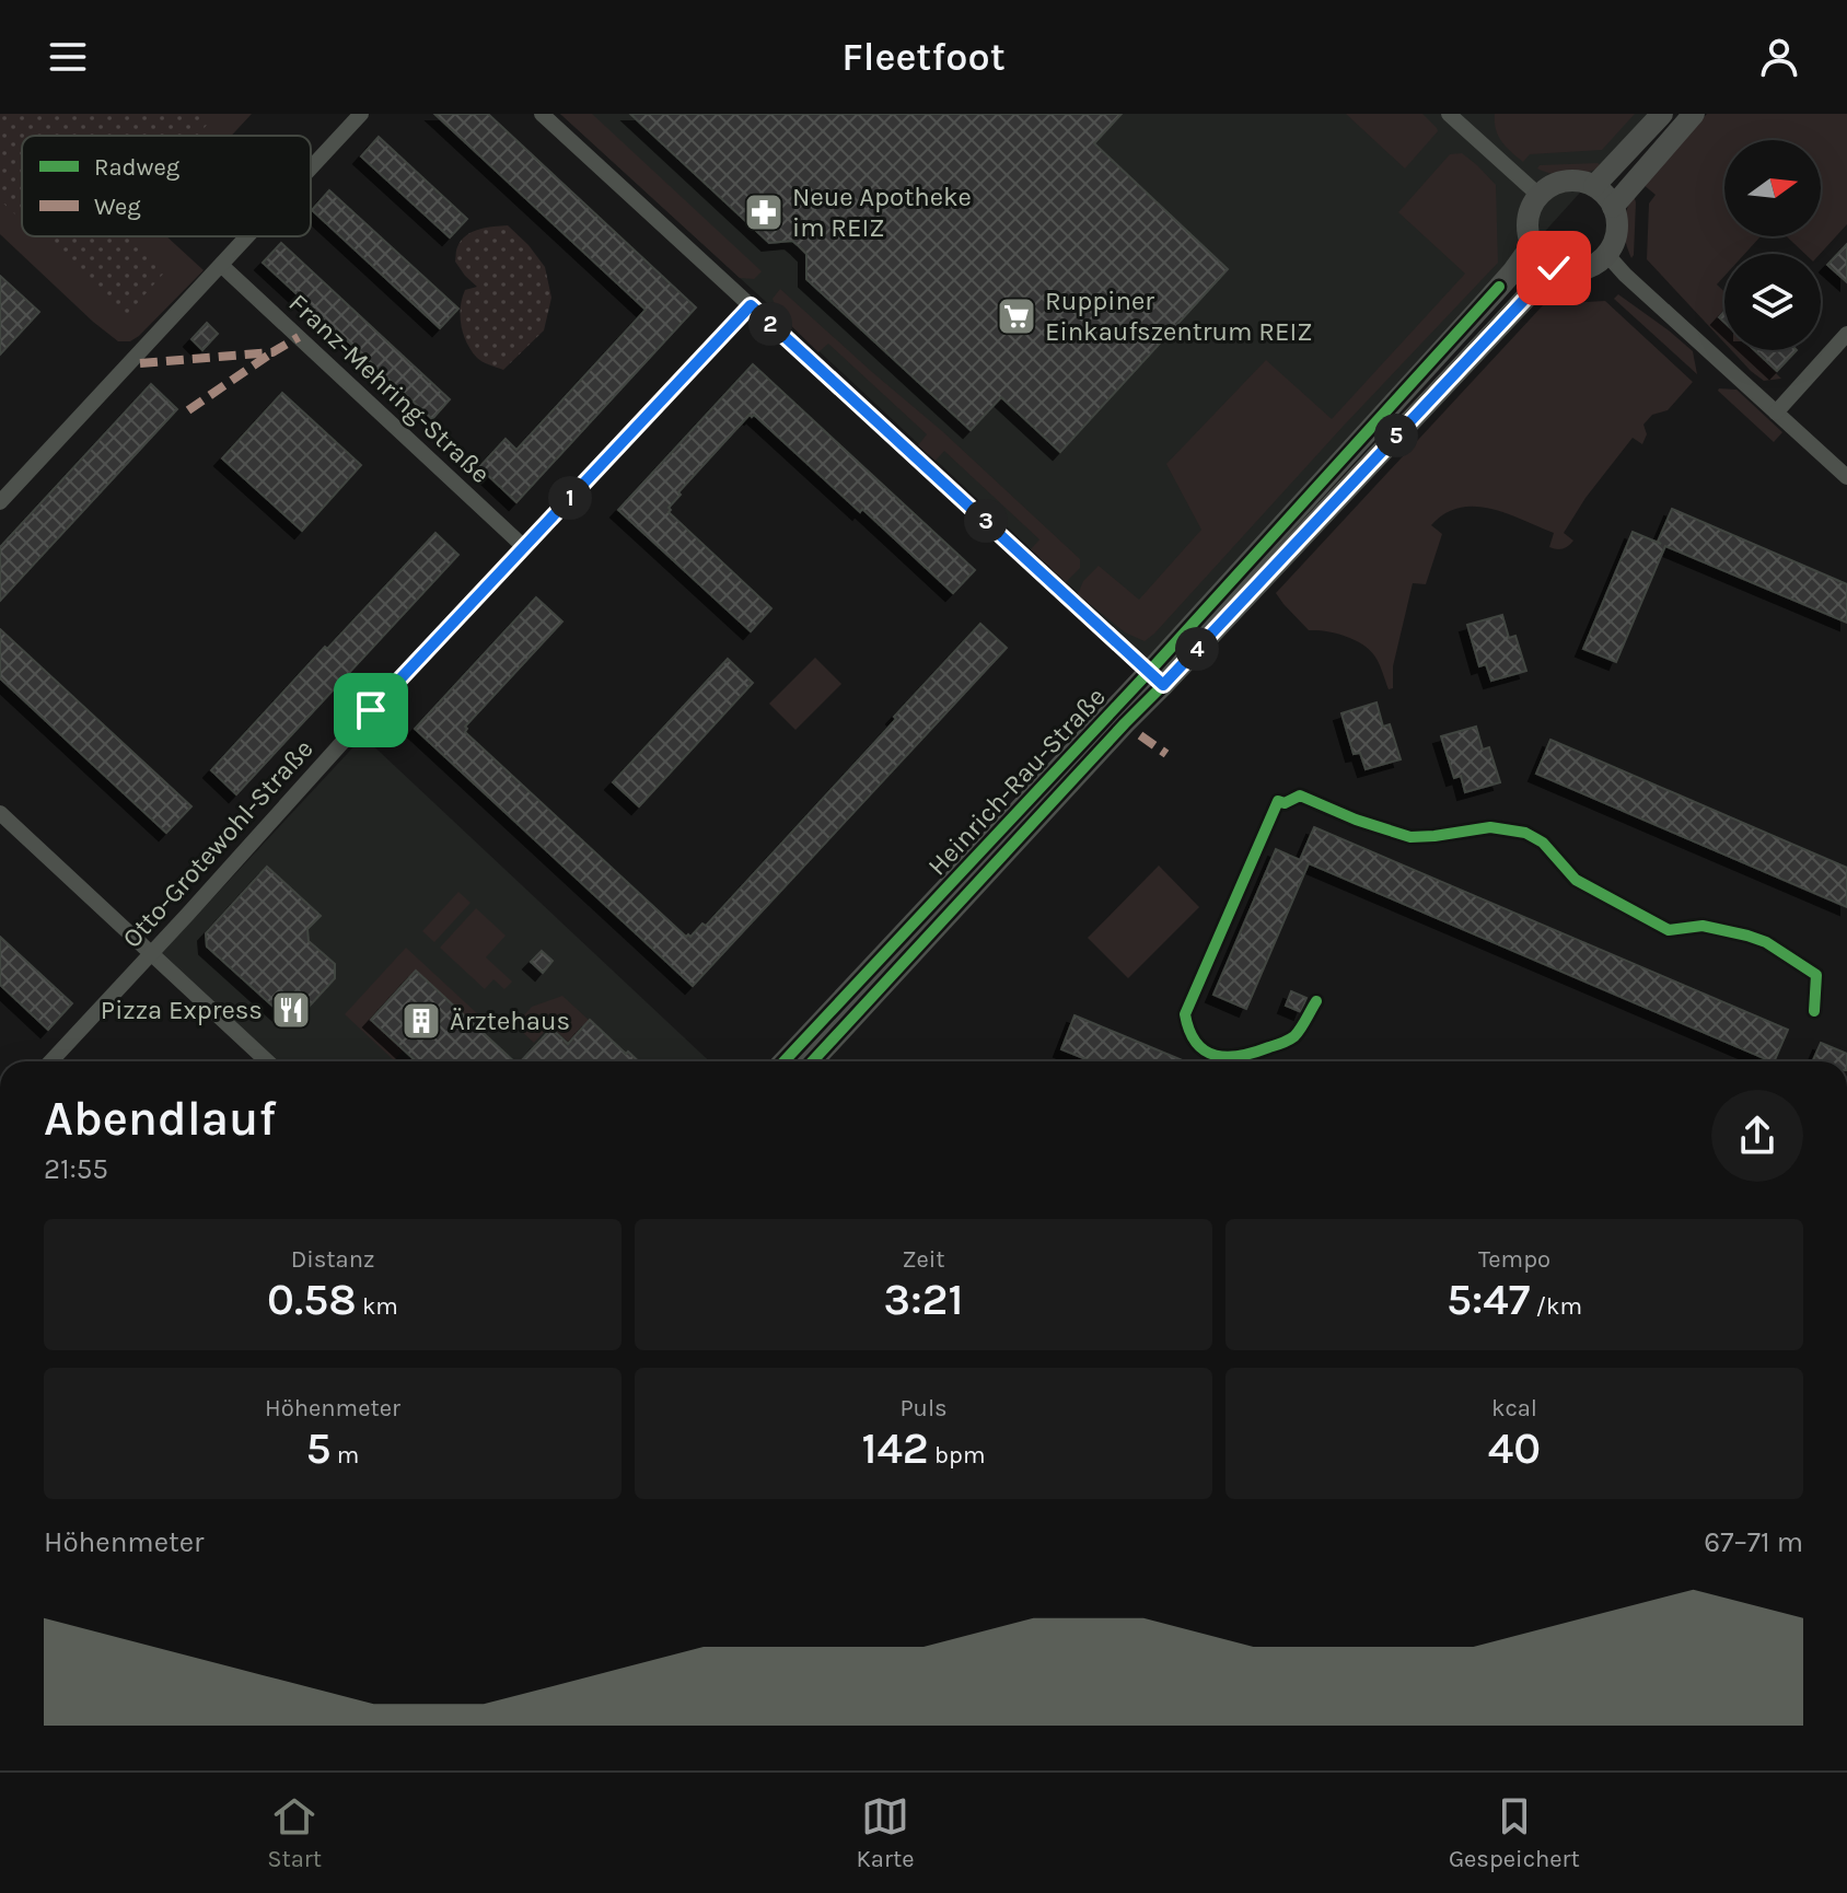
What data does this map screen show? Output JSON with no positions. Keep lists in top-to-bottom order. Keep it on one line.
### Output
{"streets":{"main road":["Heinrich-Rau-Straße"],"street":["Franz-Mehring-Straße","Otto-Grotewohl-Straße"]},"crossings":[["Franz-Mehring-Straße","Otto-Grotewohl-Straße"]],"places":{"pharmacy":["Neue Apotheke im REIZ"],"supermarket":["Ruppiner Einkaufszentrum REIZ"],"restaurant":["Pizza Express"],"building":["Ärztehaus"]},"legend":["Radweg","Weg"],"north":"right","page":{"header":"Fleetfoot","pins":["2","5","1","3","4"],"heading":["Abendlauf","21:55"],"stats":[["Distanz","0.58 km"],["Zeit","3:21"],["Tempo","5:47 /km"],["Höhenmeter","5 m"],["Puls","142 bpm"],["kcal","40"]],"chart":["Höhenmeter","67–71 m"],"tabs":["Start","Karte","Gespeichert"]}}
